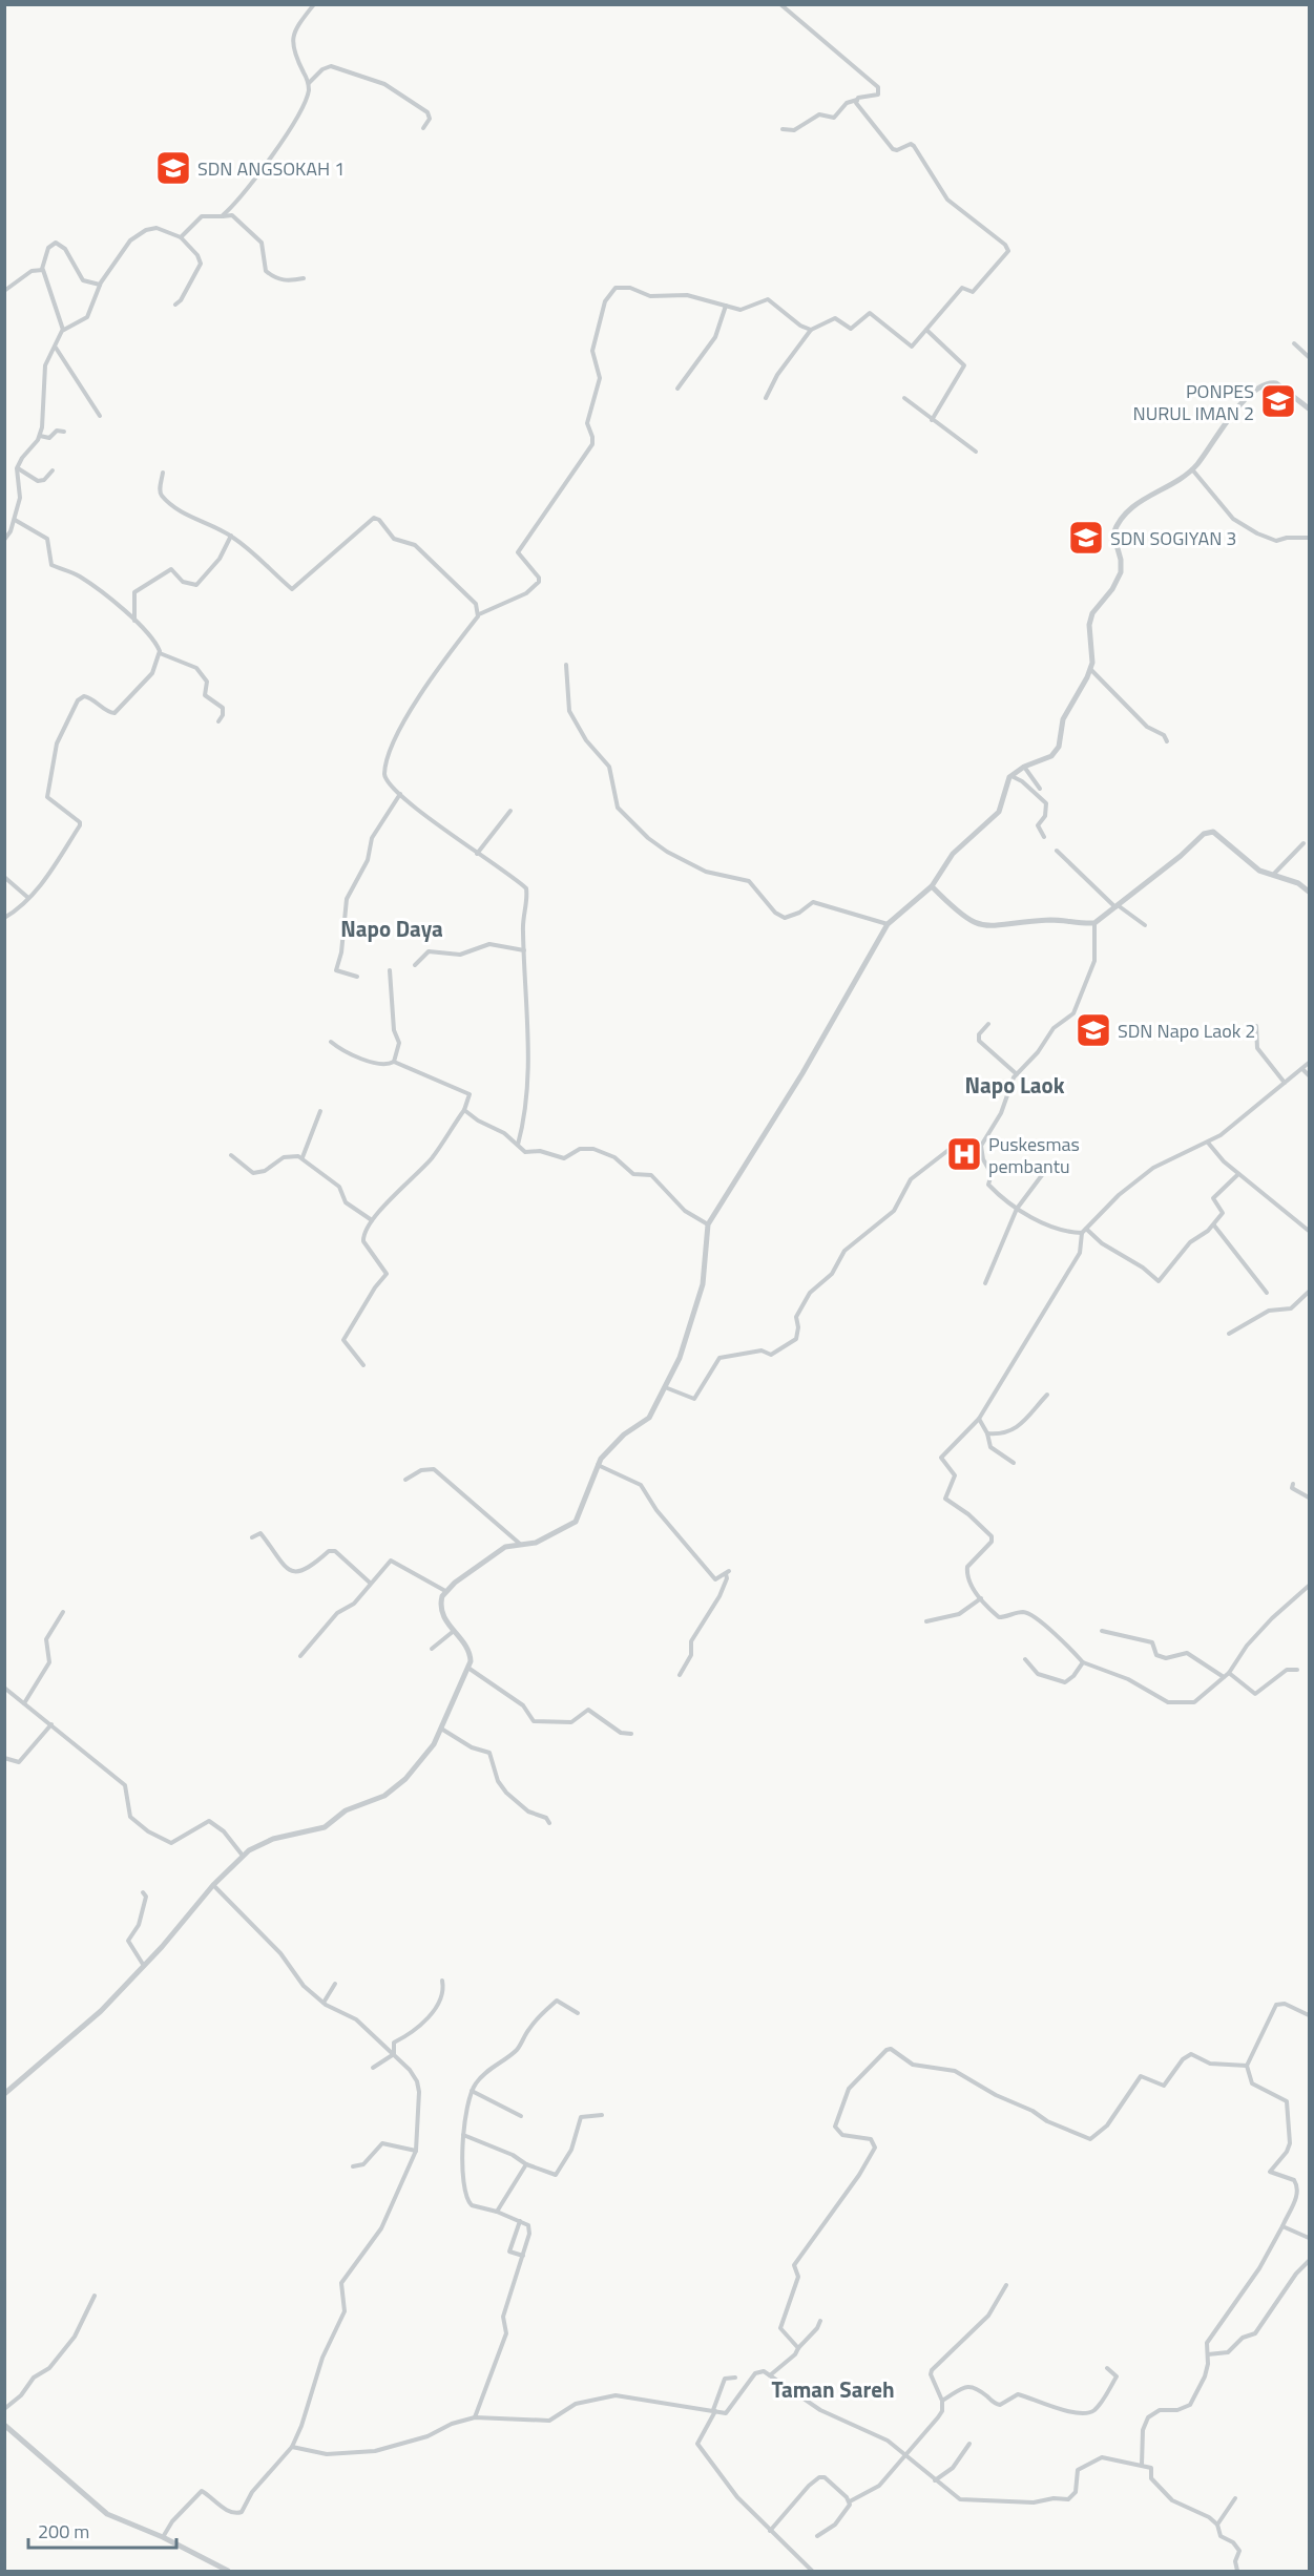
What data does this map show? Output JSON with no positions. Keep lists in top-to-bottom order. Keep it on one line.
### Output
{"districts":["Napo Daya","Napo Laok","Taman Sareh"],"places":{"school or university":["SDN ANGSOKAH 1","PONPES NURUL IMAN 2","SDN SOGIYAN 3","SDN Napo Laok 2"],"hospital":["Puskesmas pembantu"]},"scale_bar":"200 m"}
